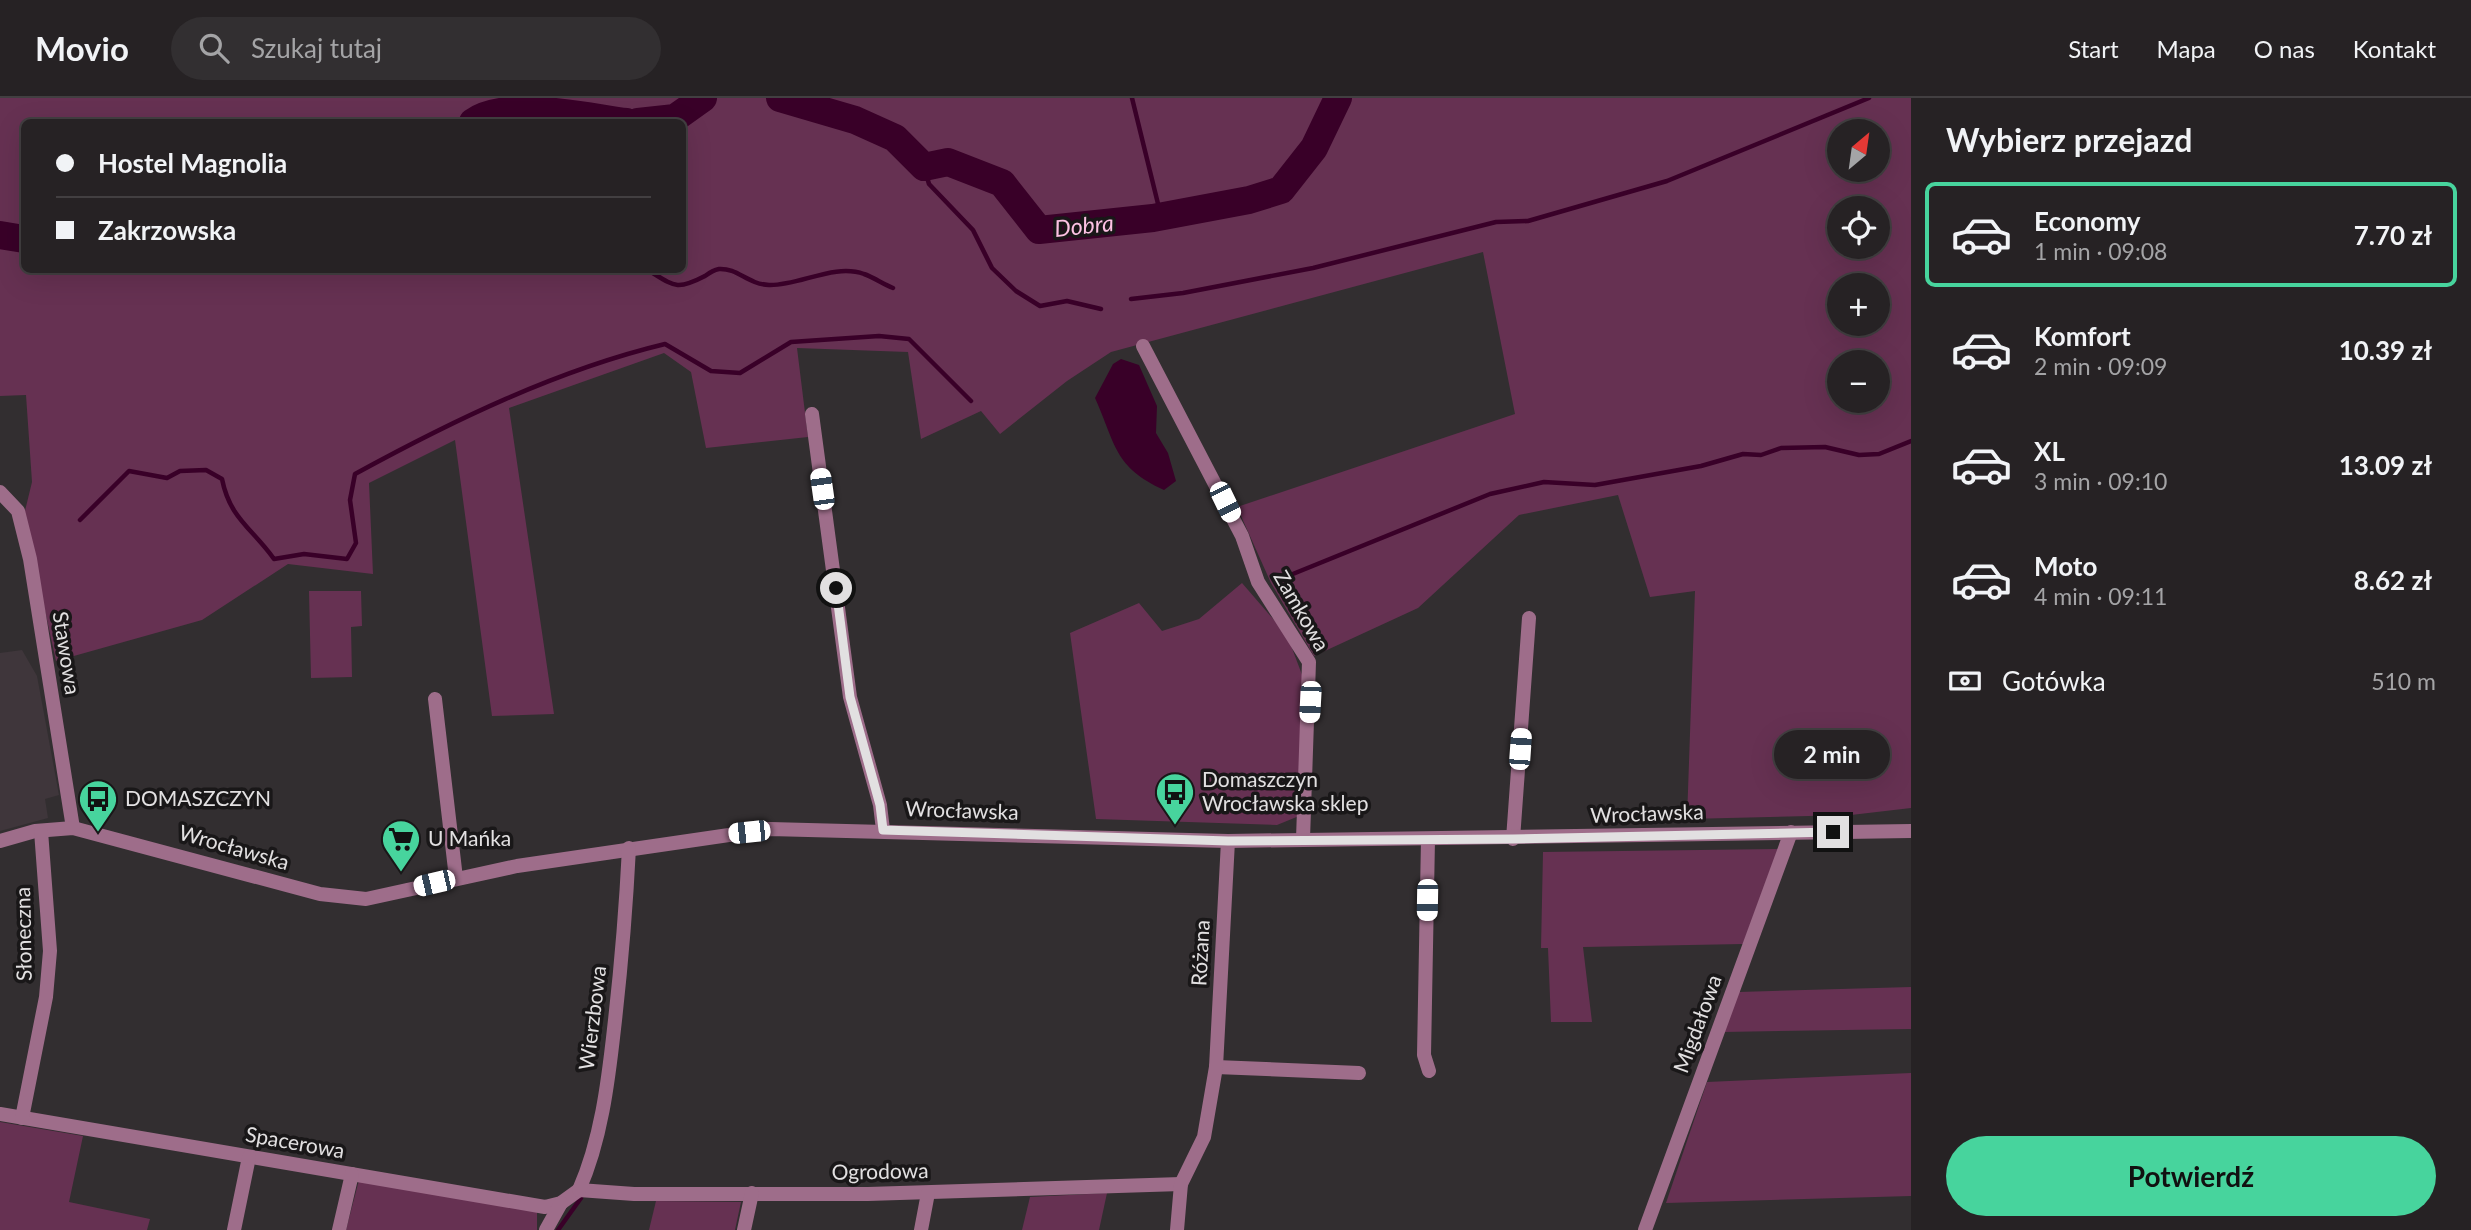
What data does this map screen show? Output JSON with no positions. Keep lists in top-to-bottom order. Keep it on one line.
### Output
{"streets":{"street":["Zamkowa","Stawowa","Wrocławska","Słoneczna","Różana","Wierzbowa","Migdałowa","Spacerowa","Ogrodowa"]},"crossings":[["Zamkowa","Wrocławska"],["Stawowa","Wrocławska"],["Wrocławska","Słoneczna"],["Wrocławska","Różana"],["Wrocławska","Wierzbowa"],["Wrocławska","Migdałowa"],["Słoneczna","Spacerowa"],["Różana","Ogrodowa"],["Wierzbowa","Ogrodowa"]],"water":["Dobra"],"places":{"bus stop":["Domaszczyn Wrocławska sklep","DOMASZCZYN"],"supermarket":["U Mańka"]},"north":"top right","page":{"header":"Movio","search":"Szukaj tutaj","nav":["Start","Mapa","O nas","Kontakt"],"heading":"Wybierz przejazd","map_buttons":["+","−"],"banner":["Hostel Magnolia","Zakrzowska"],"list":[{"name":"Economy","note":"1 min · 09:08","value":"7.70 zł"},{"name":"Komfort","note":"2 min · 09:09","value":"10.39 zł"},{"name":"XL","note":"3 min · 09:10","value":"13.09 zł"},{"name":"Moto","note":"4 min · 09:11","value":"8.62 zł"}],"pay":["Gotówka","510 m"],"bubble":"2 min","buttons":"Potwierdź"}}
